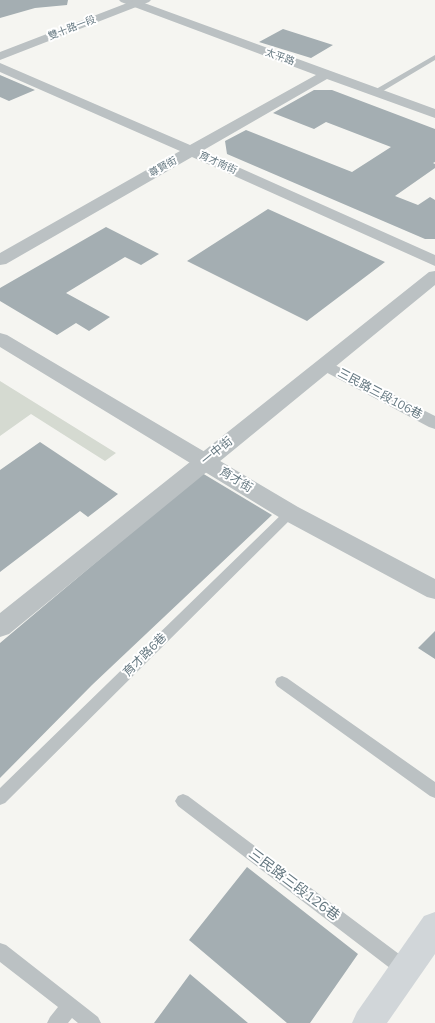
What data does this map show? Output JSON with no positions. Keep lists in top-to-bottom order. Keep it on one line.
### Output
{"streets":{"street":["雙十路一段","太平路","育才南街","尊賢街","三民路三段106巷","一中街","育才街"],"lane":["育才路6巷","三民路三段126巷"]},"crossings":[["雙十路一段","太平路"],["太平路","尊賢街"],["育才南街","尊賢街"],["三民路三段106巷","一中街"],["一中街","育才街"],["育才街","育才路6巷"]]}
